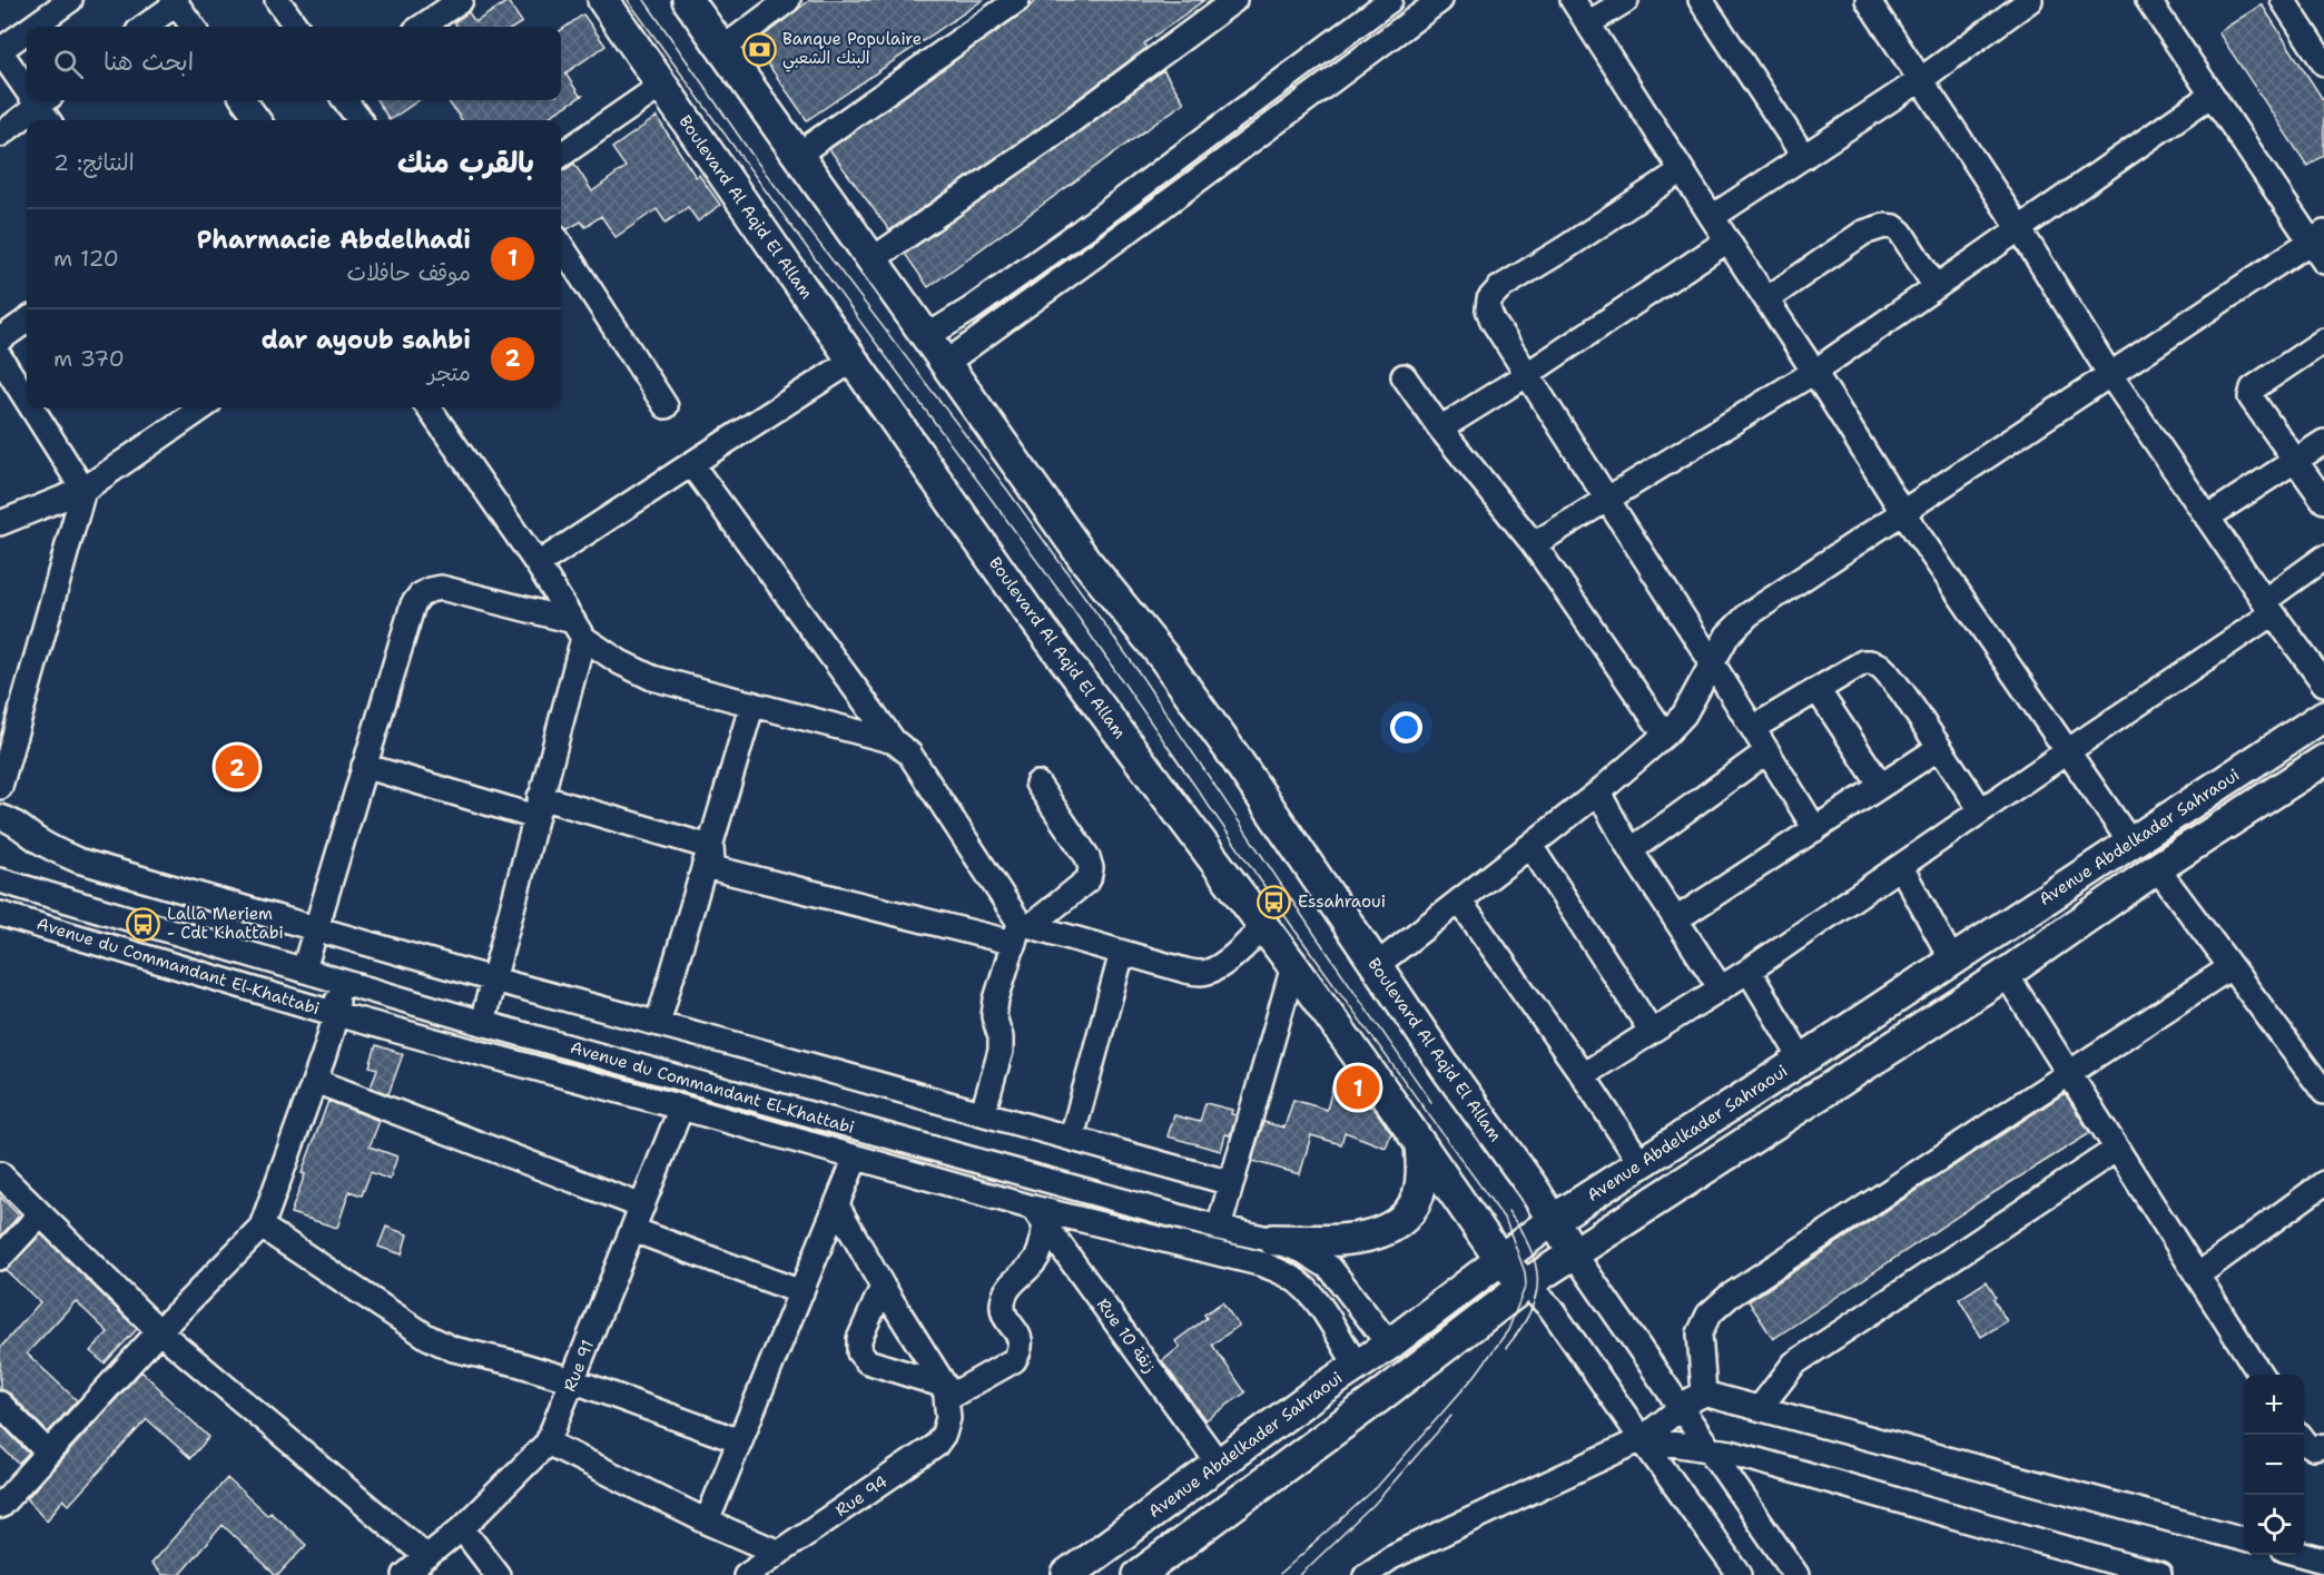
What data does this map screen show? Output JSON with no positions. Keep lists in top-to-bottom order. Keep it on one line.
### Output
{"streets":{"main road":["Boulevard Al Aqid El Allam","Avenue Abdelkader Sahraoui"],"street":["Avenue du Commandant El-Khattabi","Rue 10 زنقة","Rue 91","Rue 94"]},"crossings":[["Boulevard Al Aqid El Allam","Avenue Abdelkader Sahraoui"],["Avenue Abdelkader Sahraoui","Avenue du Commandant El-Khattabi"],["Avenue Abdelkader Sahraoui","Rue 10 زنقة"],["Avenue du Commandant El-Khattabi","Rue 10 زنقة"],["Avenue du Commandant El-Khattabi","Rue 91"]],"places":{"bank":["Banque Populaire البنك الشعبي"],"bus stop":["Essahraoui","Lalla Meriem - Cdt Khattabi"]},"page":{"search":"ابحث هنا","heading":["بالقرب منك","النتائج: 2"],"list":[{"mark":"1","name":"Pharmacie Abdelhadi","note":"موقف حافلات","value":"120 m"},{"mark":"2","name":"dar ayoub sahbi","note":"متجر","value":"370 m"}],"pins":["2","1"],"map_buttons":["+","−"]}}
